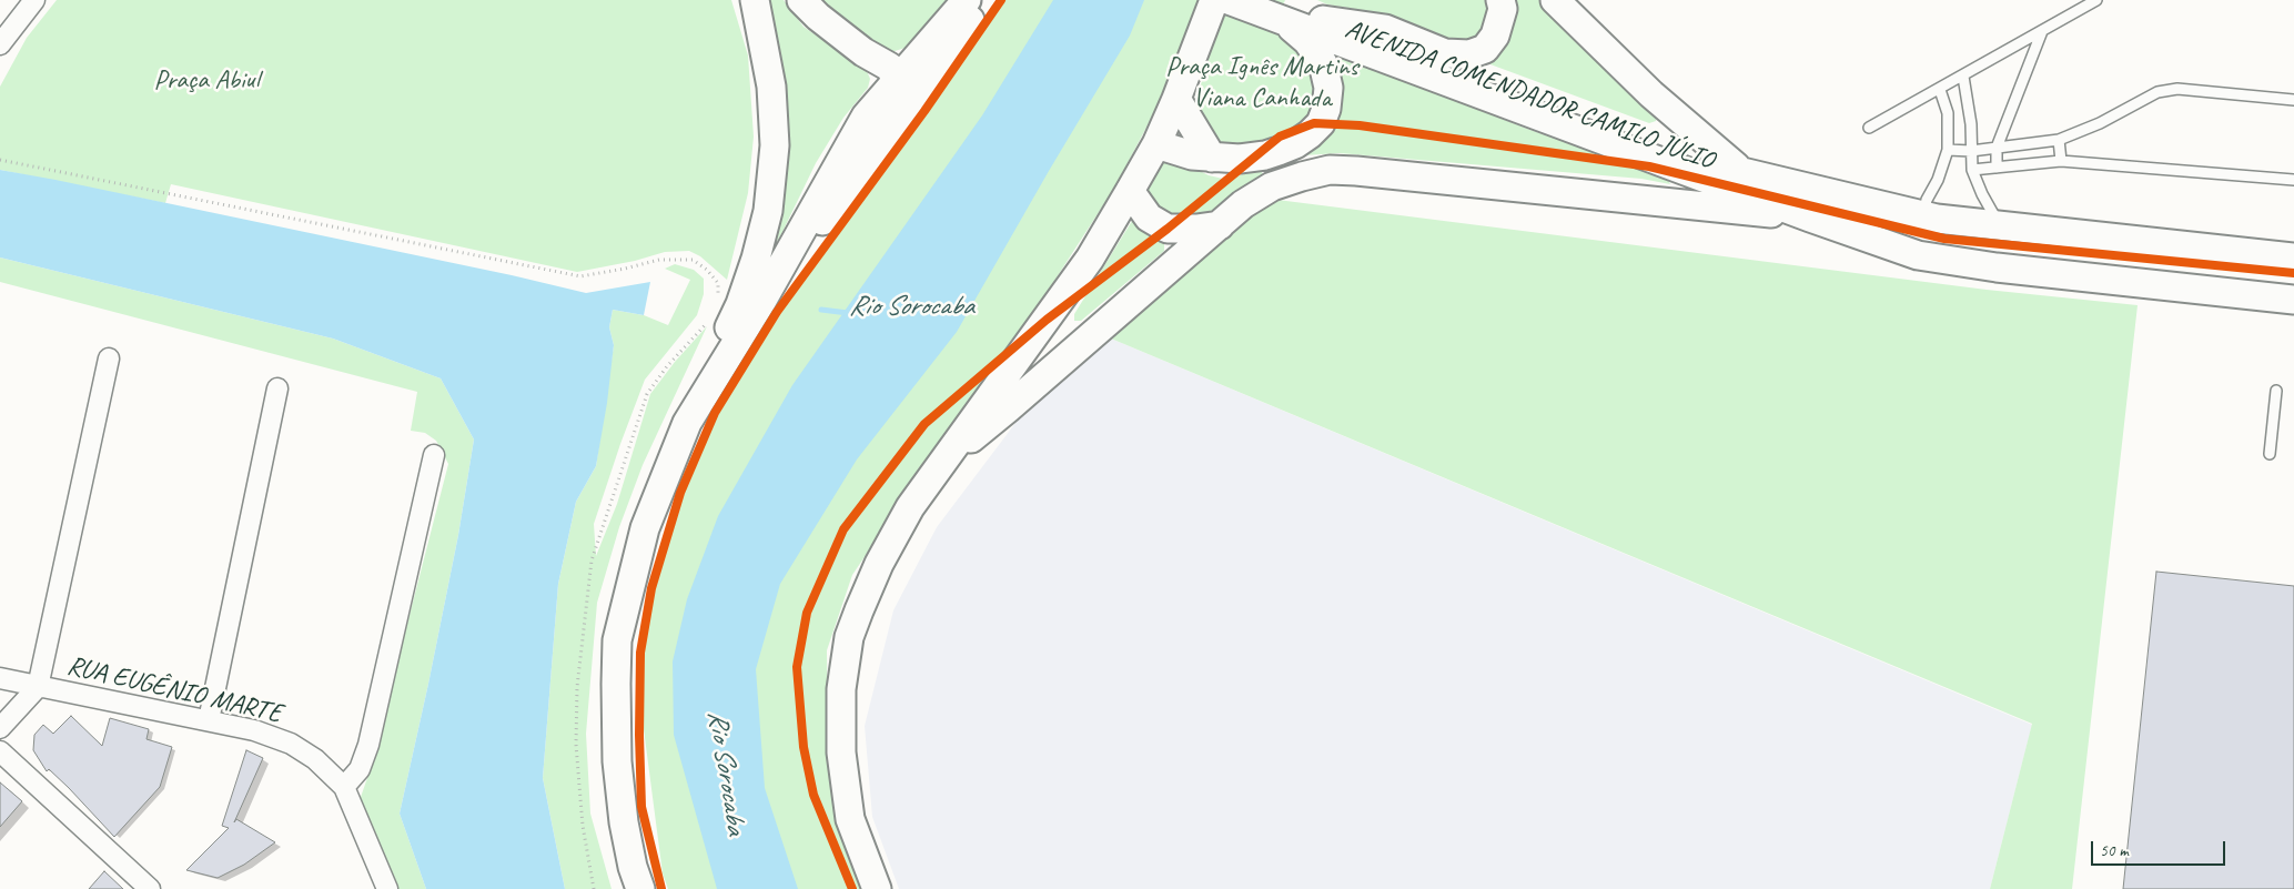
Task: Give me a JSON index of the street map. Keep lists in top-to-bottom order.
{
  "streets": {
    "main road": ["AVENIDA COMENDADOR CAMILO JÚLIO"],
    "street": ["RUA EUGÊNIO MARTE"]
  },
  "water": ["Rio Sorocaba"],
  "parks": ["Praça Ignês Martins Viana Canhada", "Praça Abiul"],
  "scale_bar": "50 m"
}
